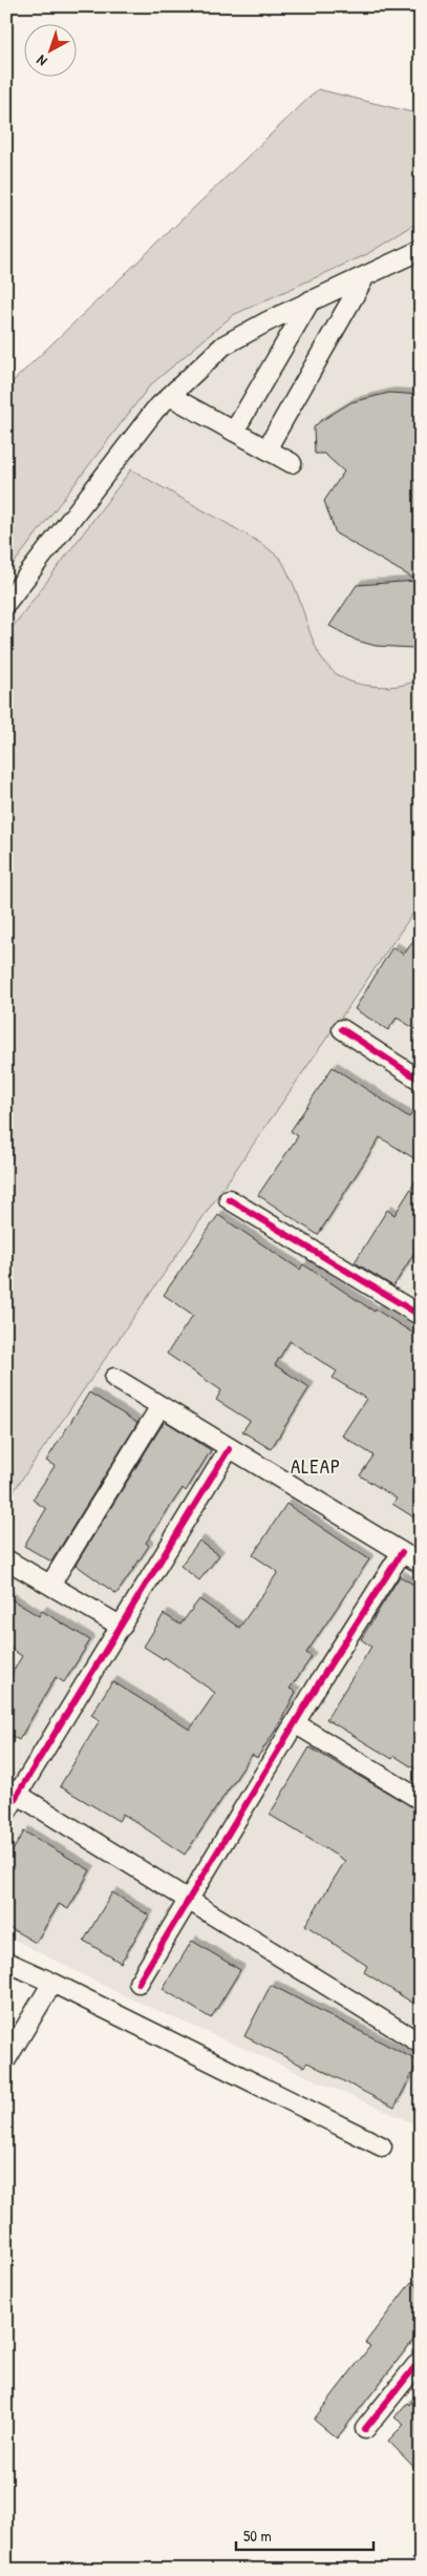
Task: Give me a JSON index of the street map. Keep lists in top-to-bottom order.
{
  "districts": ["ALEAP"],
  "scale_bar": "50 m",
  "north": "bottom left"
}
